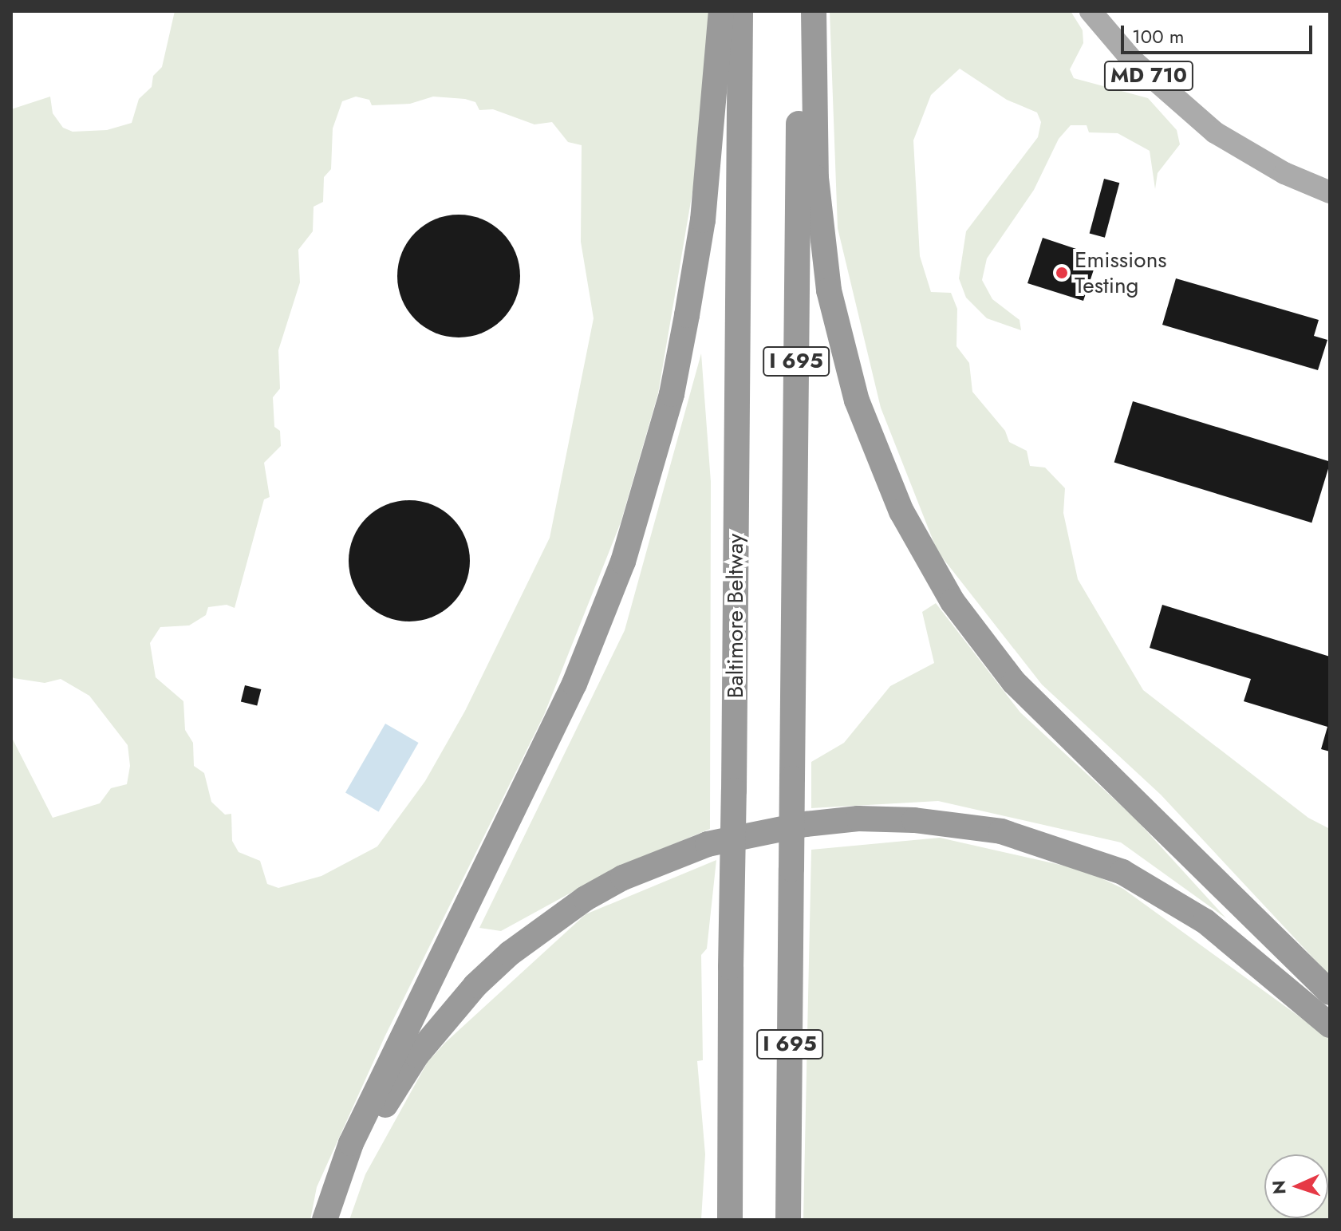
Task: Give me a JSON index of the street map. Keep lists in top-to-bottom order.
{
  "streets": {
    "highway": ["I 695", "Baltimore Beltway"],
    "main road": ["MD 710"]
  },
  "places": ["Emissions Testing"],
  "scale_bar": "100 m",
  "north": "left"
}
